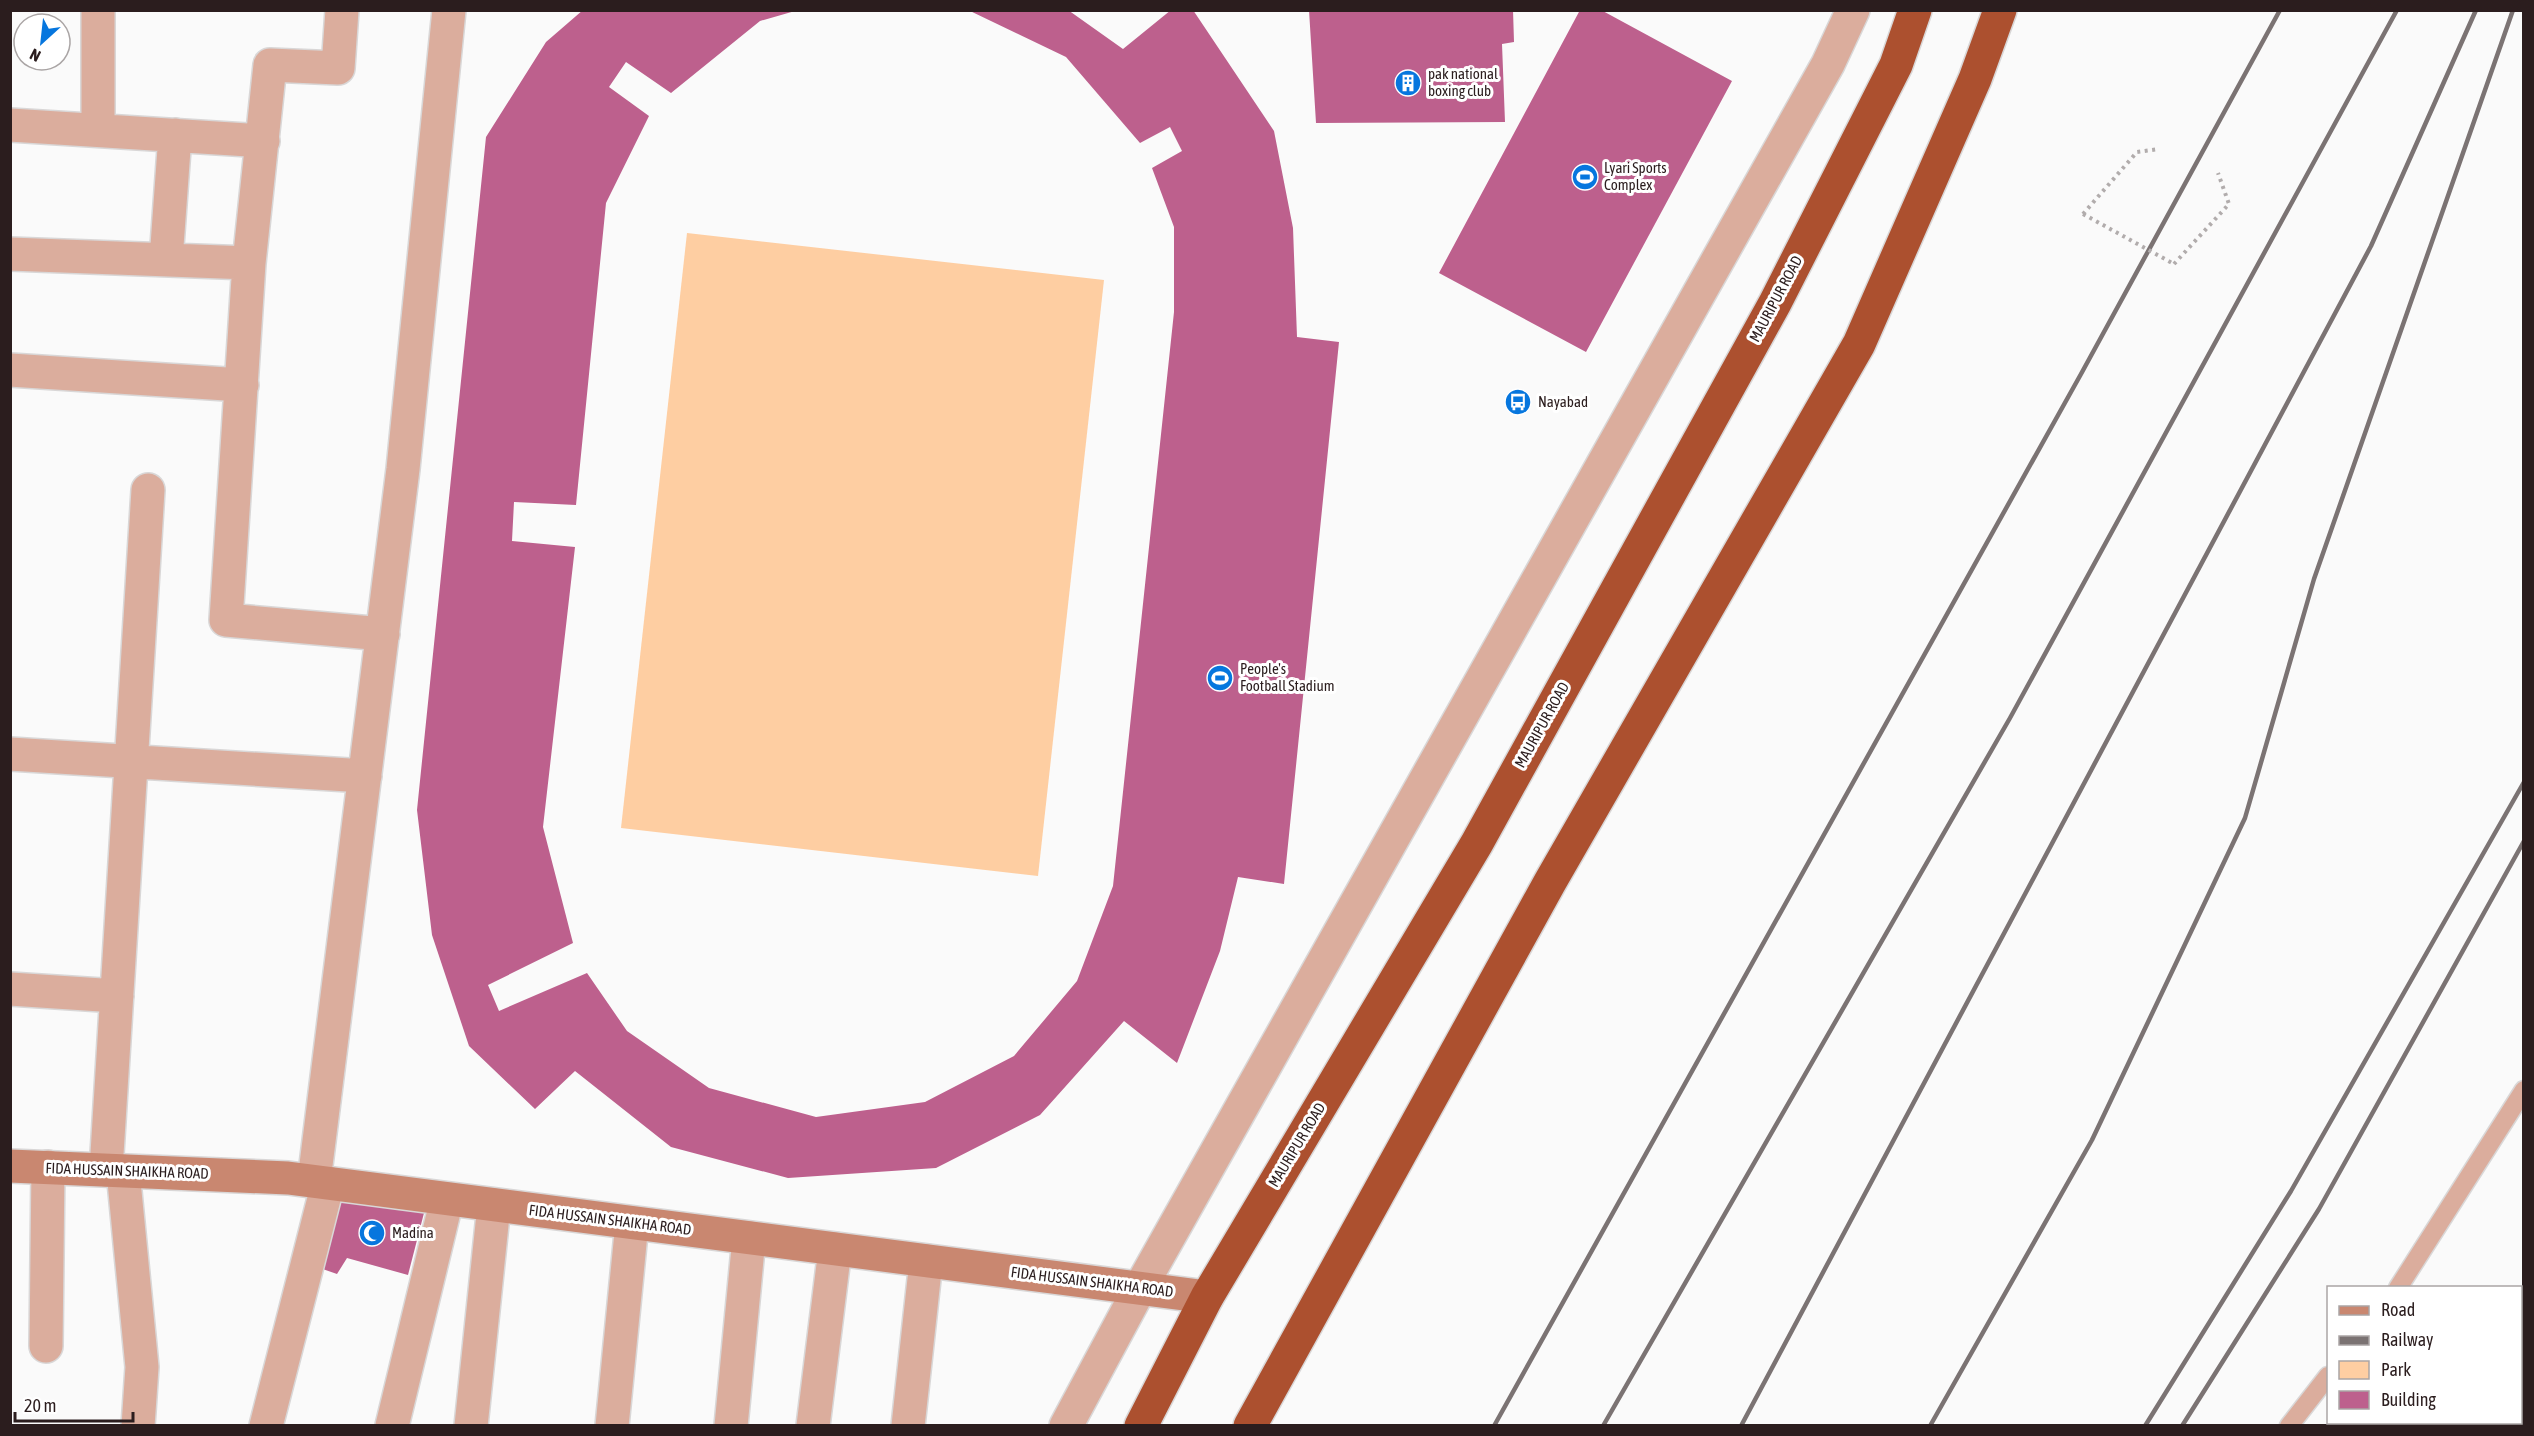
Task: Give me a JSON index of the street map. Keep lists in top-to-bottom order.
{
  "streets": {
    "highway": ["MAURIPUR ROAD"],
    "street": ["FIDA HUSSAIN SHAIKHA ROAD"]
  },
  "crossings": [
    ["MAURIPUR ROAD", "FIDA HUSSAIN SHAIKHA ROAD"]
  ],
  "places": {
    "building": ["pak national boxing club"],
    "sports": ["Lyari Sports Complex", "People's Football Stadium"],
    "bus stop": ["Nayabad"],
    "mosque": ["Madina"]
  },
  "legend": [
    "Road",
    "Railway",
    "Park",
    "Building"
  ],
  "scale_bar": "20 m",
  "north": "bottom left"
}
